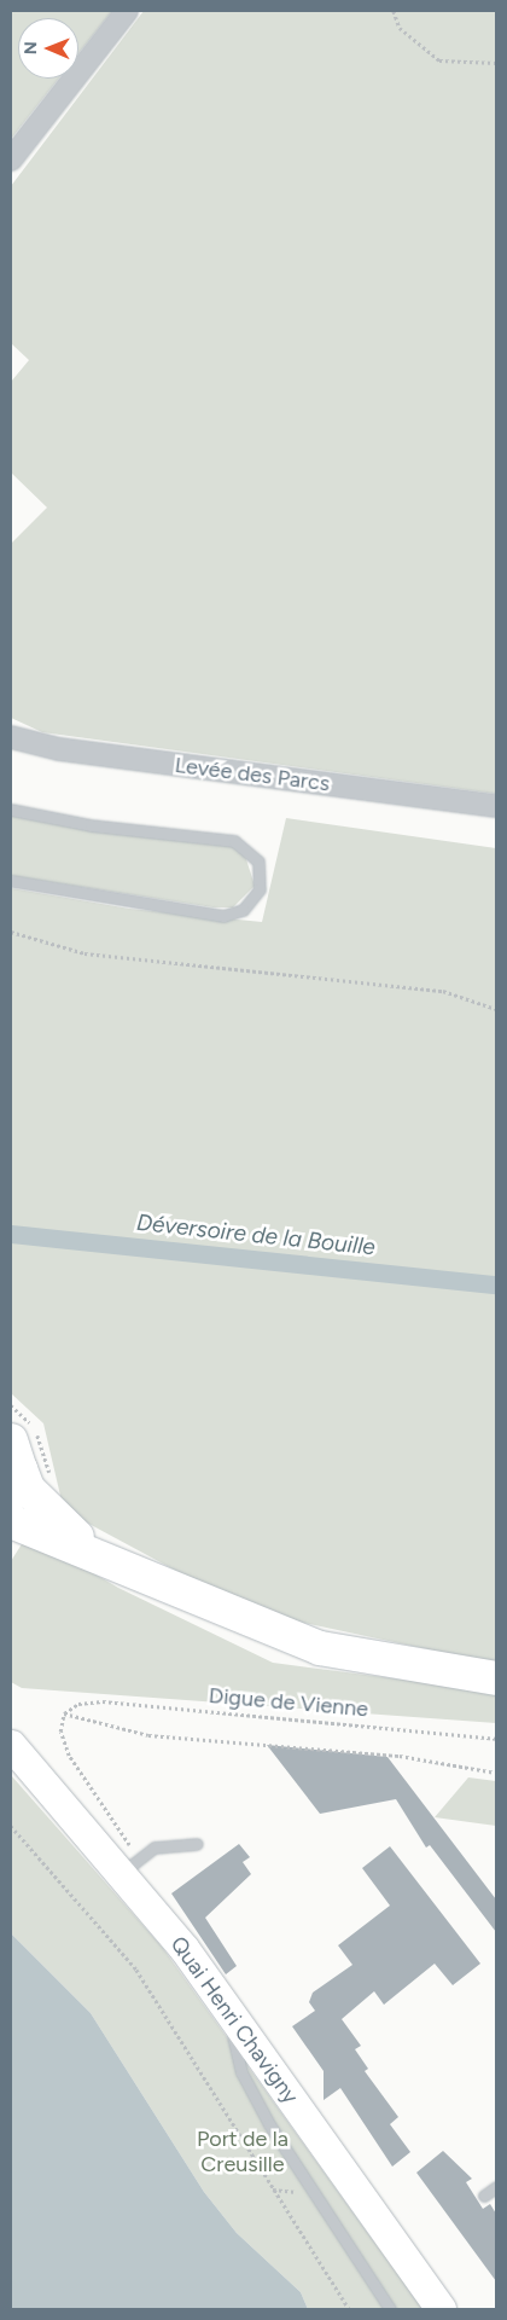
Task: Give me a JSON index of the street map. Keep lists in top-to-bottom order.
{
  "streets": {
    "main road": ["Quai Henri Chavigny"],
    "street": ["Levée des Parcs"],
    "path": ["Digue de Vienne"]
  },
  "water": ["Déversoire de la Bouille"],
  "parks": ["Port de la Creusille"],
  "north": "left"
}
